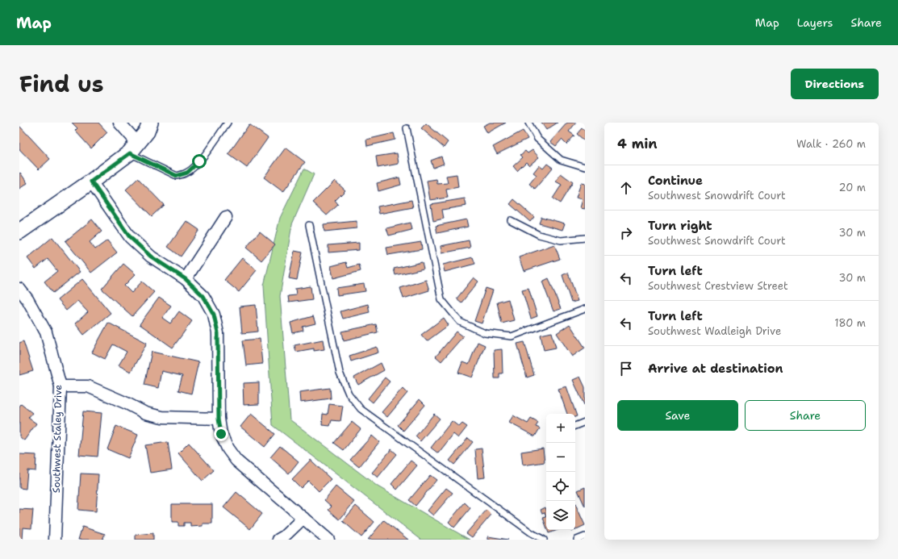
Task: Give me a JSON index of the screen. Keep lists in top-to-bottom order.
{
  "streets": {
    "street": ["Southwest Staley Drive"]
  },
  "page": {
    "header": "Map",
    "nav": ["Map", "Layers", "Share"],
    "title": "Find us",
    "buttons": [
      "Directions",
      ["Save", "Share"]
    ],
    "heading": ["4 min", "Walk · 260 m"],
    "list": [
      ["Continue", "Southwest Snowdrift Court", "20 m"],
      ["Turn right", "Southwest Snowdrift Court", "30 m"],
      ["Turn left", "Southwest Crestview Street", "30 m"],
      ["Turn left", "Southwest Wadleigh Drive", "180 m"],
      "Arrive at destination"
    ],
    "map_buttons": ["+", "−"]
  }
}
